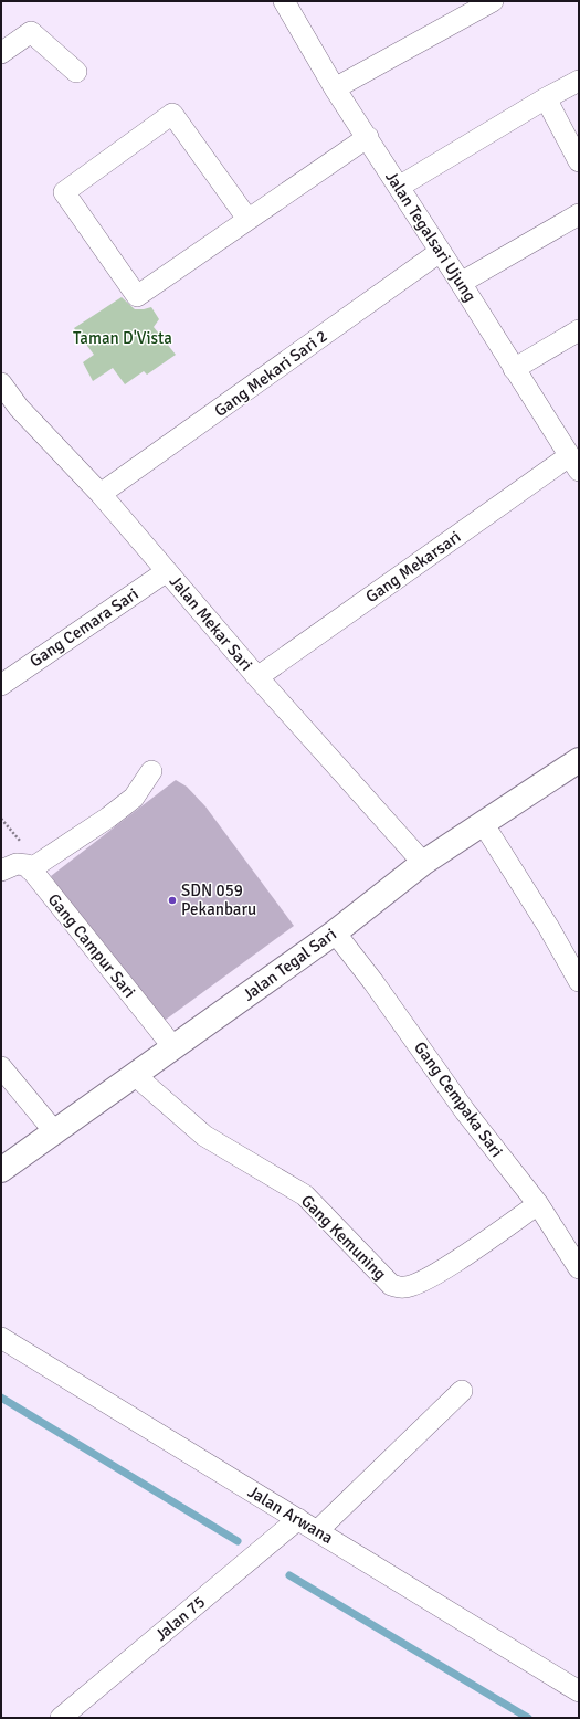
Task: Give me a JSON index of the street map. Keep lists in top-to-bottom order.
{
  "streets": {
    "street": [
      "Jalan Tegalsari Ujung",
      "Gang Mekari Sari 2",
      "Gang Mekarsari",
      "Jalan Mekar Sari",
      "Gang Cemara Sari",
      "Gang Campur Sari",
      "Jalan Tegal Sari",
      "Gang Cempaka Sari",
      "Gang Kemuning",
      "Jalan Arwana",
      "Jalan 75"
    ]
  },
  "crossings": [
    ["Jalan Tegalsari Ujung", "Gang Mekari Sari 2"],
    ["Jalan Tegalsari Ujung", "Gang Mekarsari"],
    ["Gang Mekari Sari 2", "Jalan Mekar Sari"],
    ["Gang Mekarsari", "Jalan Mekar Sari"],
    ["Jalan Mekar Sari", "Gang Cemara Sari"],
    ["Jalan Mekar Sari", "Jalan Tegal Sari"],
    ["Gang Campur Sari", "Jalan Tegal Sari"],
    ["Jalan Tegal Sari", "Gang Cempaka Sari"],
    ["Jalan Tegal Sari", "Gang Kemuning"],
    ["Gang Cempaka Sari", "Gang Kemuning"],
    ["Jalan Arwana", "Jalan 75"]
  ],
  "parks": ["Taman D'Vista"],
  "places": ["SDN 059 Pekanbaru"]
}
